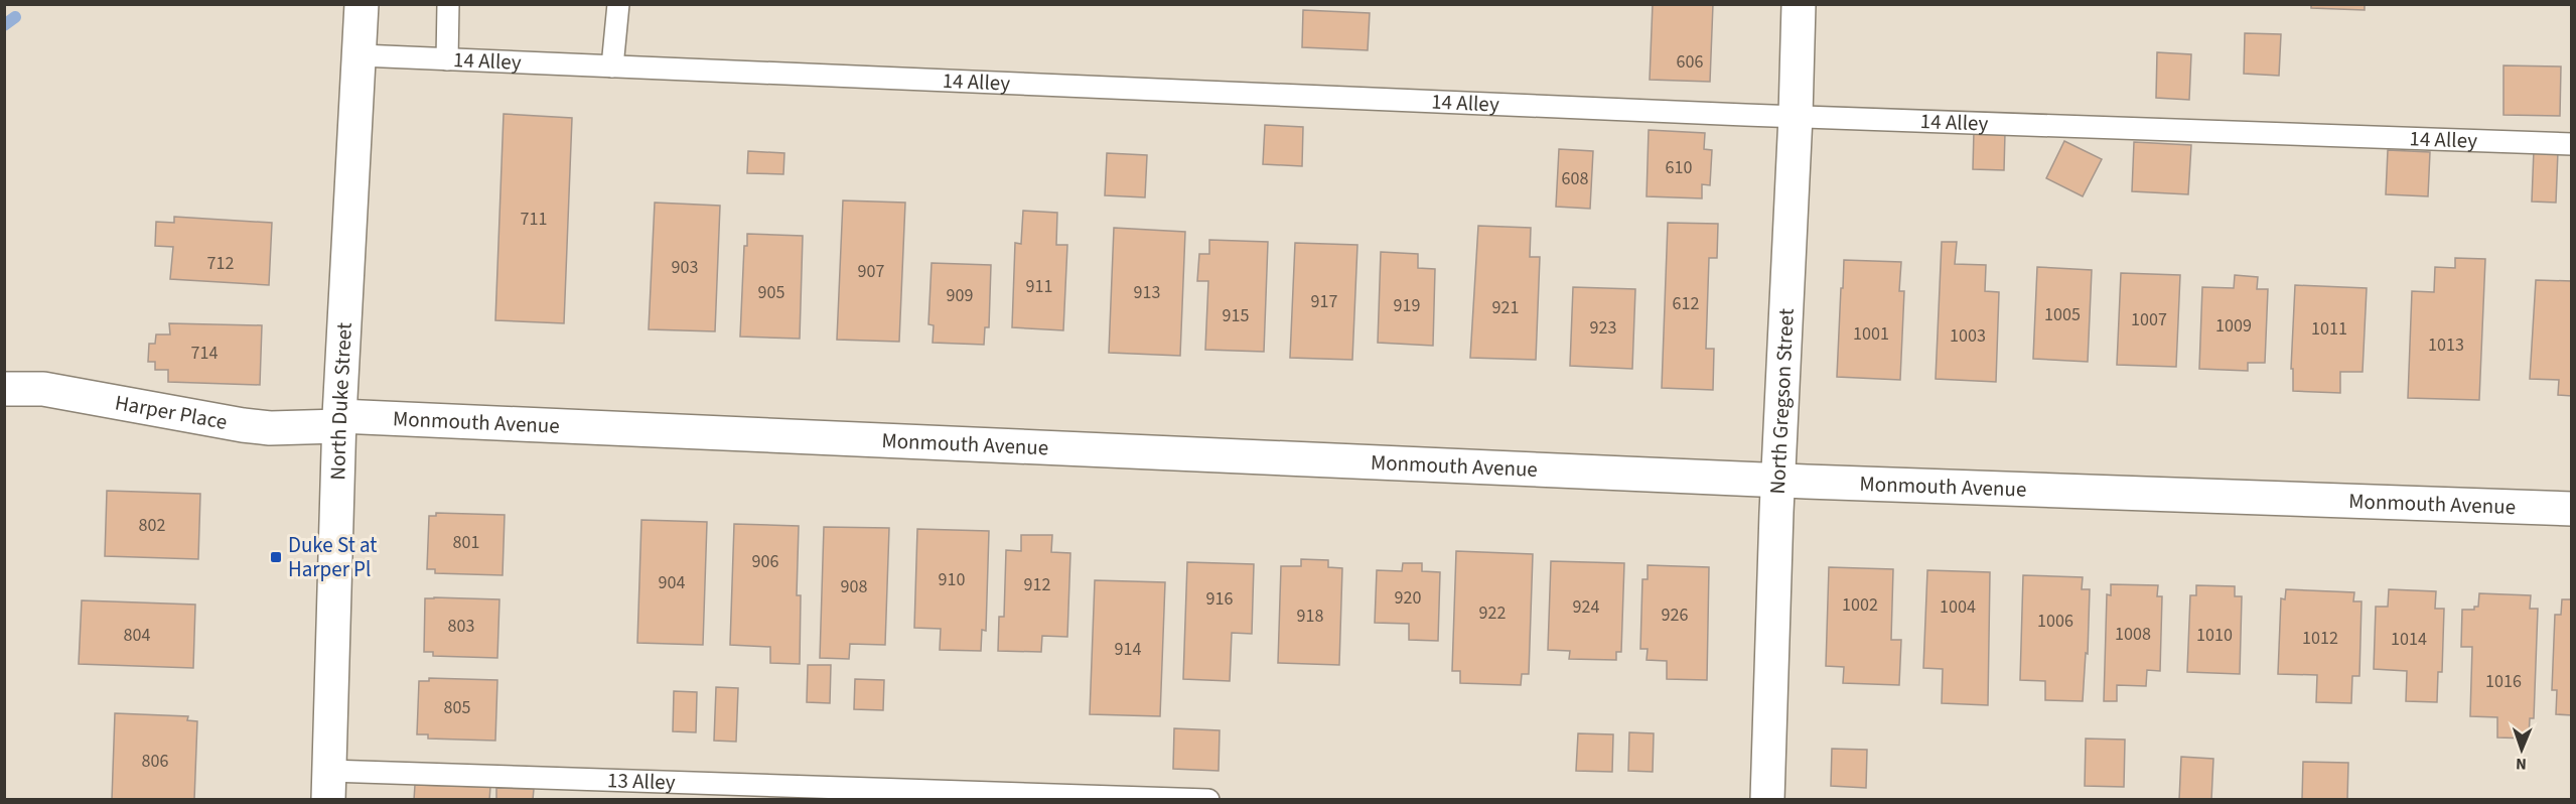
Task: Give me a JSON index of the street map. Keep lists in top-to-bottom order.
{
  "streets": {
    "street": [
      "North Duke Street",
      "North Gregson Street",
      "Harper Place",
      "Monmouth Avenue"
    ],
    "lane": ["14 Alley", "13 Alley"]
  },
  "crossings": [
    ["14 Alley", "North Duke Street"],
    ["14 Alley", "North Gregson Street"],
    ["North Duke Street", "Harper Place"],
    ["North Duke Street", "Monmouth Avenue"],
    ["North Duke Street", "13 Alley"],
    ["North Gregson Street", "Monmouth Avenue"],
    ["Harper Place", "Monmouth Avenue"]
  ],
  "places": {
    "transit": ["Duke St at Harper Pl"]
  },
  "house_numbers": [
    "606",
    "610",
    "608",
    "711",
    "712",
    "903",
    "907",
    "911",
    "905",
    "913",
    "909",
    "917",
    "612",
    "919",
    "921",
    "1005",
    "915",
    "1007",
    "1009",
    "923",
    "1011",
    "1001",
    "1003",
    "1013",
    "714",
    "802",
    "801",
    "906",
    "910",
    "904",
    "912",
    "908",
    "920",
    "916",
    "1002",
    "924",
    "1004",
    "922",
    "926",
    "918",
    "1006",
    "803",
    "1008",
    "804",
    "1010",
    "1012",
    "1014",
    "914",
    "1016",
    "805",
    "806"
  ],
  "north": "bottom"
}
